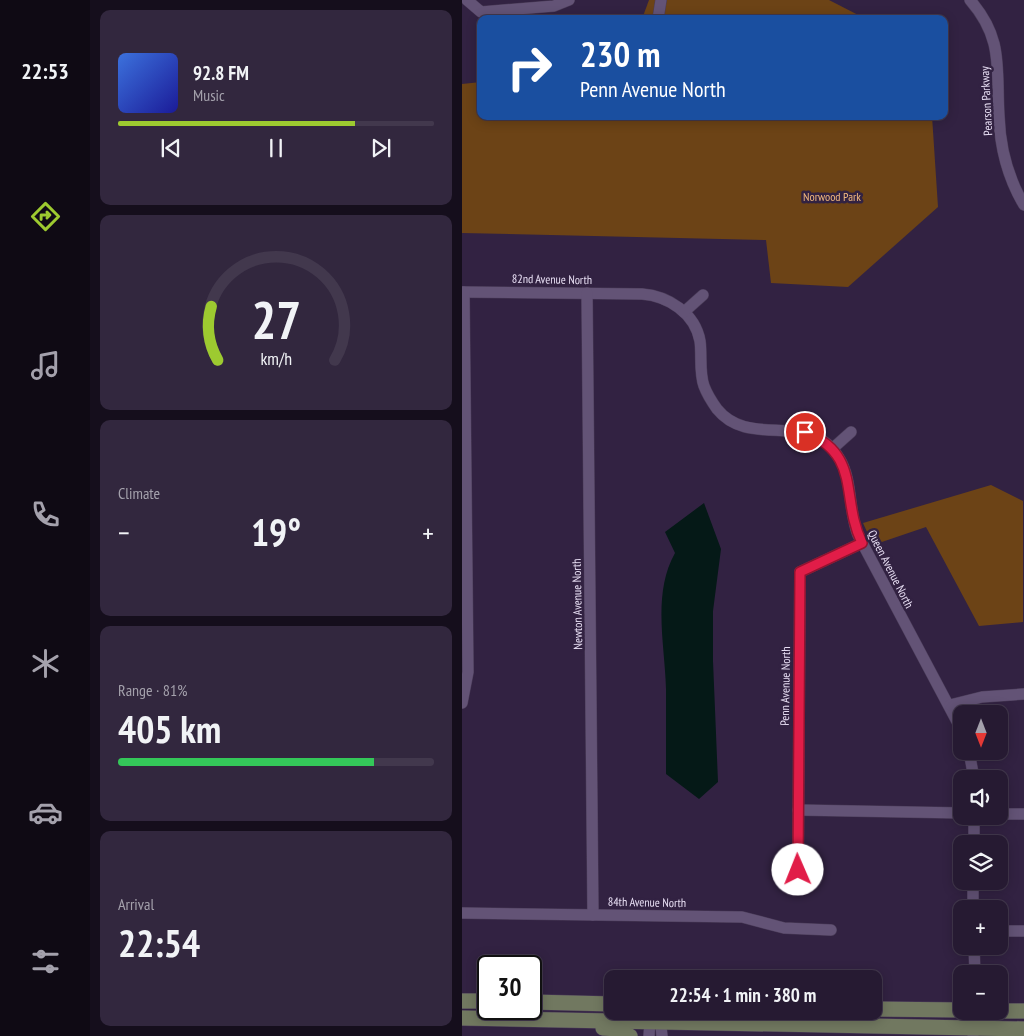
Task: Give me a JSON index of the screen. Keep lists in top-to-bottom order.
{
  "streets": {
    "street": [
      "Pearson Parkway",
      "82nd Avenue North",
      "Queen Avenue North",
      "Newton Avenue North",
      "Penn Avenue North",
      "84th Avenue North"
    ]
  },
  "crossings": [
    ["82nd Avenue North", "Queen Avenue North"],
    ["82nd Avenue North", "Newton Avenue North"],
    ["Queen Avenue North", "Penn Avenue North"],
    ["Newton Avenue North", "84th Avenue North"]
  ],
  "parks": ["Norwood Park"],
  "north": "bottom",
  "page": {
    "tabs": "22:53",
    "turn": ["230 m", "Penn Avenue North"],
    "song": ["92.8 FM", "Music"],
    "tile": [
      "Climate",
      ["Range · 81%", "405 km"],
      ["Arrival", "22:54"]
    ],
    "heat": ["−", "19°", "+"],
    "map_buttons": ["+", "−"],
    "limit": "30",
    "trip": "22:54 · 1 min · 380 m",
    "gauge": ["27", "km/h"]
  }
}
